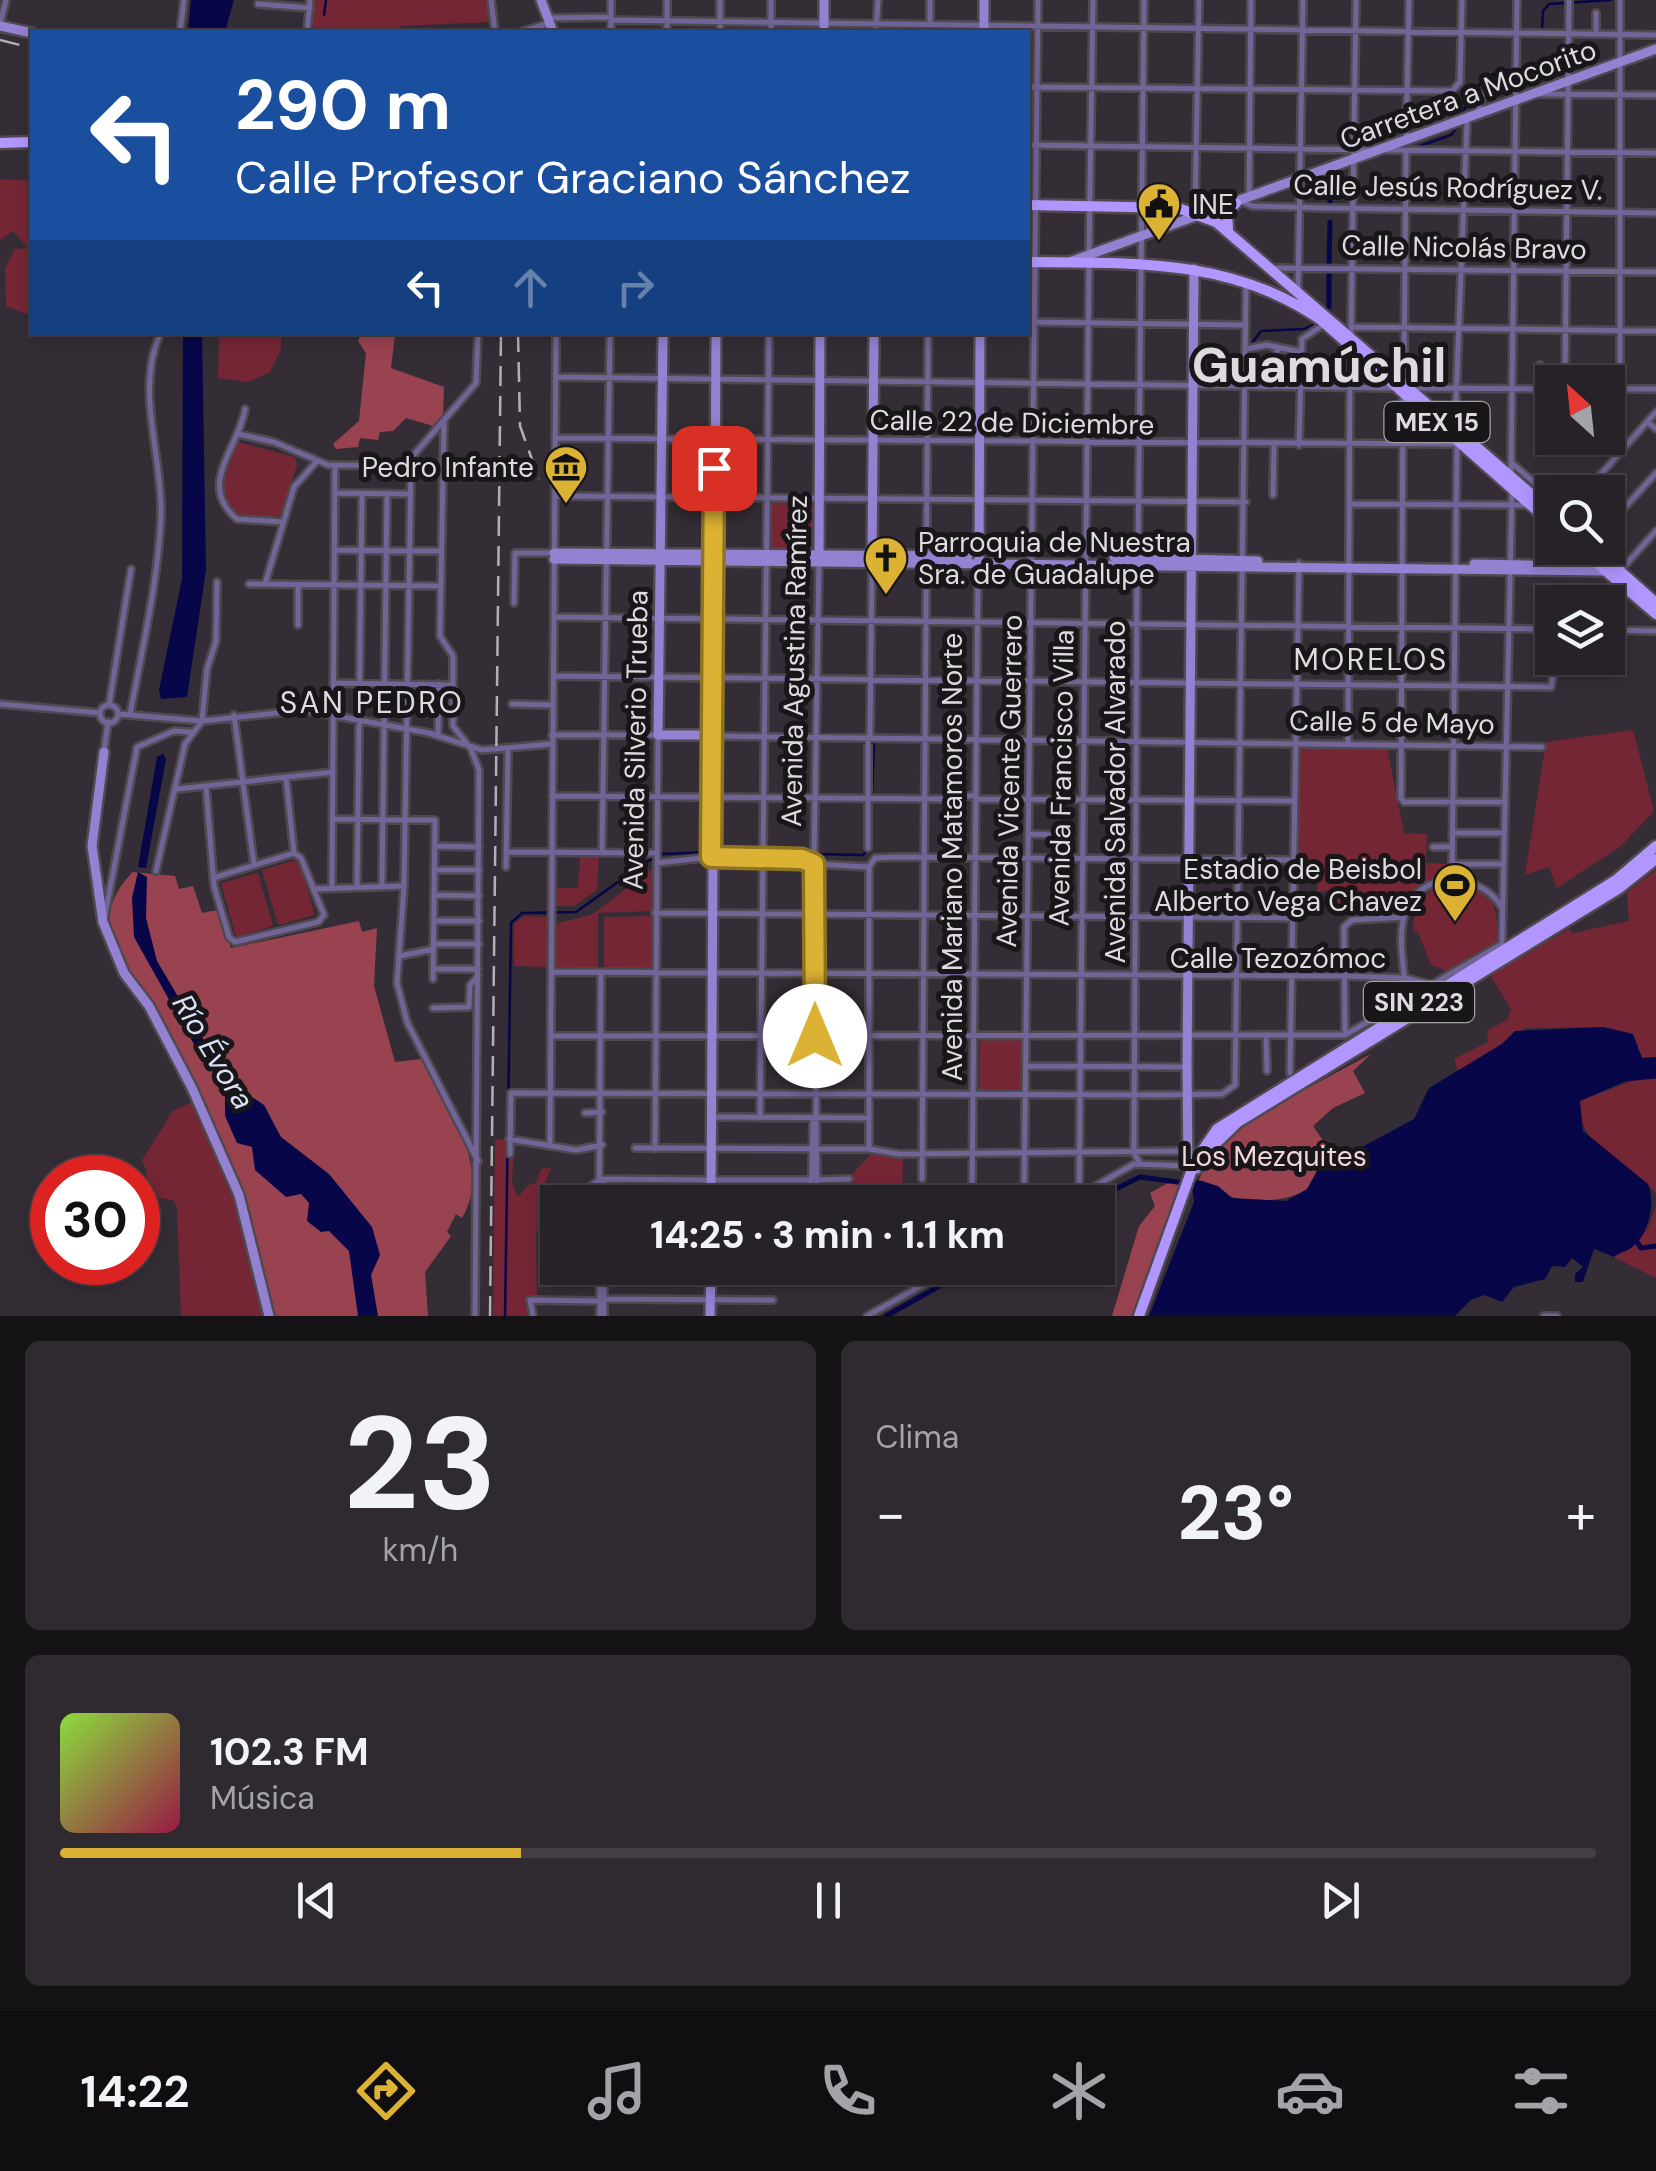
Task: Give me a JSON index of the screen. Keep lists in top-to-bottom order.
{
  "streets": {
    "main road": ["MEX 15", "SIN 223"],
    "street": [
      "Carretera a Mocorito",
      "Calle Jesús Rodríguez V.",
      "Calle Nicolás Bravo",
      "Calle 22 de Diciembre",
      "Avenida Agustina Ramírez",
      "Calle 5 de Mayo",
      "Avenida Silverio Trueba",
      "Avenida Francisco Villa",
      "Avenida Vicente Guerrero",
      "Avenida Salvador Alvarado",
      "Avenida Mariano Matamoros Norte",
      "Calle Tezozómoc"
    ]
  },
  "crossings": [
    ["Carretera a Mocorito", "Calle Jesús Rodríguez V."],
    ["Carretera a Mocorito", "MEX 15"],
    ["Carretera a Mocorito", "Avenida Francisco Villa"],
    ["Carretera a Mocorito", "Avenida Salvador Alvarado"],
    ["Calle Nicolás Bravo", "MEX 15"],
    ["Calle 22 de Diciembre", "MEX 15"],
    ["Calle 22 de Diciembre", "Avenida Agustina Ramírez"],
    ["Calle 22 de Diciembre", "Avenida Silverio Trueba"],
    ["Calle 22 de Diciembre", "Avenida Francisco Villa"],
    ["Calle 22 de Diciembre", "Avenida Vicente Guerrero"],
    ["Calle 22 de Diciembre", "Avenida Salvador Alvarado"],
    ["Calle 22 de Diciembre", "Avenida Mariano Matamoros Norte"],
    ["MEX 15", "Avenida Francisco Villa"],
    ["MEX 15", "Avenida Vicente Guerrero"],
    ["MEX 15", "Avenida Salvador Alvarado"],
    ["Avenida Agustina Ramírez", "Calle Tezozómoc"],
    ["Calle 5 de Mayo", "Avenida Francisco Villa"],
    ["Calle 5 de Mayo", "Avenida Vicente Guerrero"],
    ["Calle 5 de Mayo", "Avenida Salvador Alvarado"],
    ["Calle 5 de Mayo", "Avenida Mariano Matamoros Norte"],
    ["Avenida Silverio Trueba", "Calle Tezozómoc"],
    ["Avenida Francisco Villa", "Calle Tezozómoc"],
    ["Avenida Vicente Guerrero", "Calle Tezozómoc"],
    ["Avenida Salvador Alvarado", "Calle Tezozómoc"],
    ["Avenida Mariano Matamoros Norte", "Calle Tezozómoc"],
    ["Calle Tezozómoc", "SIN 223"]
  ],
  "districts": ["Guamúchil", "MORELOS", "SAN PEDRO"],
  "water": ["Río Évora"],
  "parks": ["Los Mezquites"],
  "places": {
    "public building": ["INE"],
    "museum": ["Pedro Infante"],
    "church": ["Parroquia de Nuestra Sra. de Guadalupe"],
    "sports": ["Estadio de Beisbol Alberto Vega Chavez"]
  },
  "north": "top left",
  "page": {
    "turn": ["290 m", "Calle Profesor Graciano Sánchez"],
    "limit": "30",
    "trip": "14:25 · 3 min · 1.1 km",
    "tile": [
      ["23", "km/h"],
      "Clima"
    ],
    "heat": ["−", "23°", "+"],
    "song": ["102.3 FM", "Música"],
    "tabs": "14:22"
  }
}
